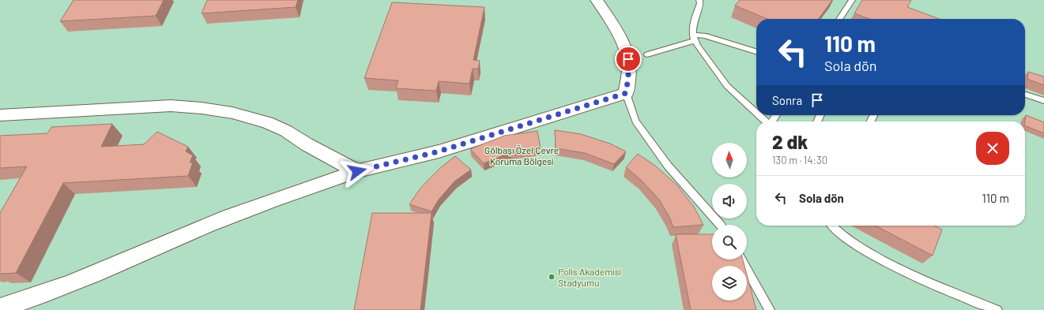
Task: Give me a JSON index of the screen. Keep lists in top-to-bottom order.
{
  "parks": ["Gölbaşı Özel Çevre Koruma Bölgesi"],
  "places": ["Polis Akademisi Stadyumu"],
  "north": "top",
  "page": {
    "turn": ["110 m", "Sola dön"],
    "then": "Sonra",
    "heading": ["2 dk", "130 m · 14:30"],
    "list": [
      {
        "name": "Sola dön",
        "value": "110 m"
      }
    ]
  }
}
